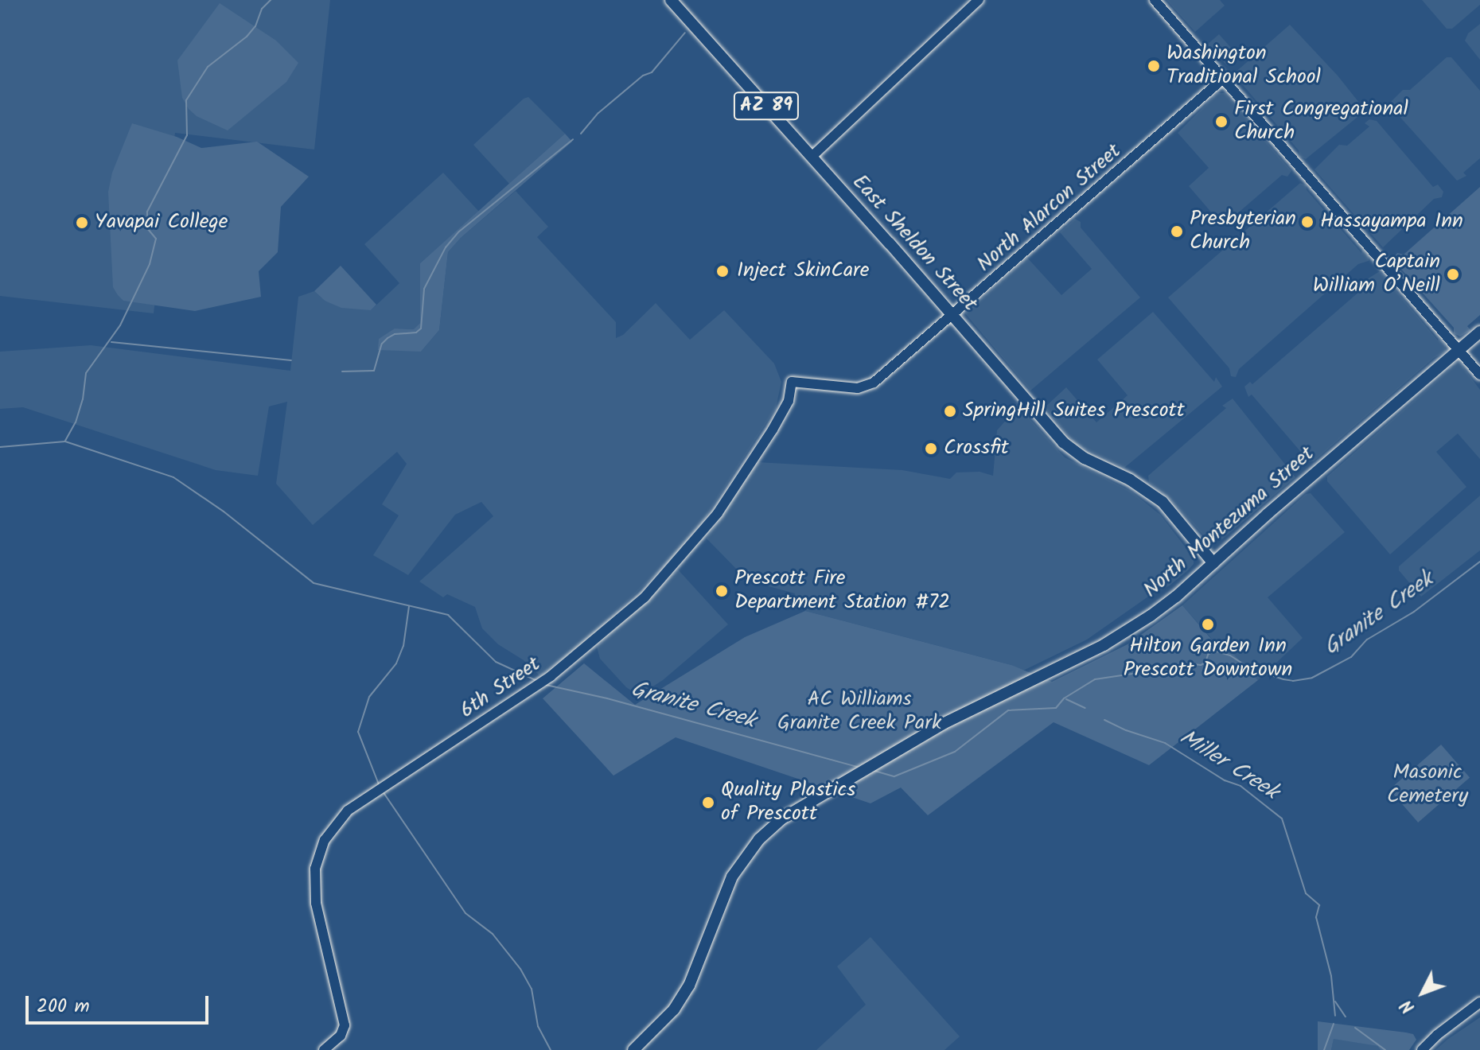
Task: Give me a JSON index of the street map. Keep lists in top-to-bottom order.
{
  "streets": {
    "main road": ["AZ 89", "East Sheldon Street", "North Montezuma Street"],
    "street": ["North Alarcon Street", "6th Street"]
  },
  "crossings": [
    ["North Alarcon Street", "East Sheldon Street"],
    ["North Alarcon Street", "6th Street"],
    ["East Sheldon Street", "North Montezuma Street"]
  ],
  "water": ["Granite Creek", "Miller Creek"],
  "parks": ["AC Williams Granite Creek Park", "Masonic Cemetery"],
  "places": [
    "Washington Traditional School",
    "First Congregational Church",
    "Hassayampa Inn",
    "Yavapai College",
    "Presbyterian Church",
    "Inject SkinCare",
    "Captain William O’Neill",
    "SpringHill Suites Prescott",
    "Crossfit",
    "Prescott Fire Department Station #72",
    "Hilton Garden Inn Prescott Downtown",
    "Quality Plastics of Prescott"
  ],
  "scale_bar": "200 m",
  "north": "bottom left"
}
